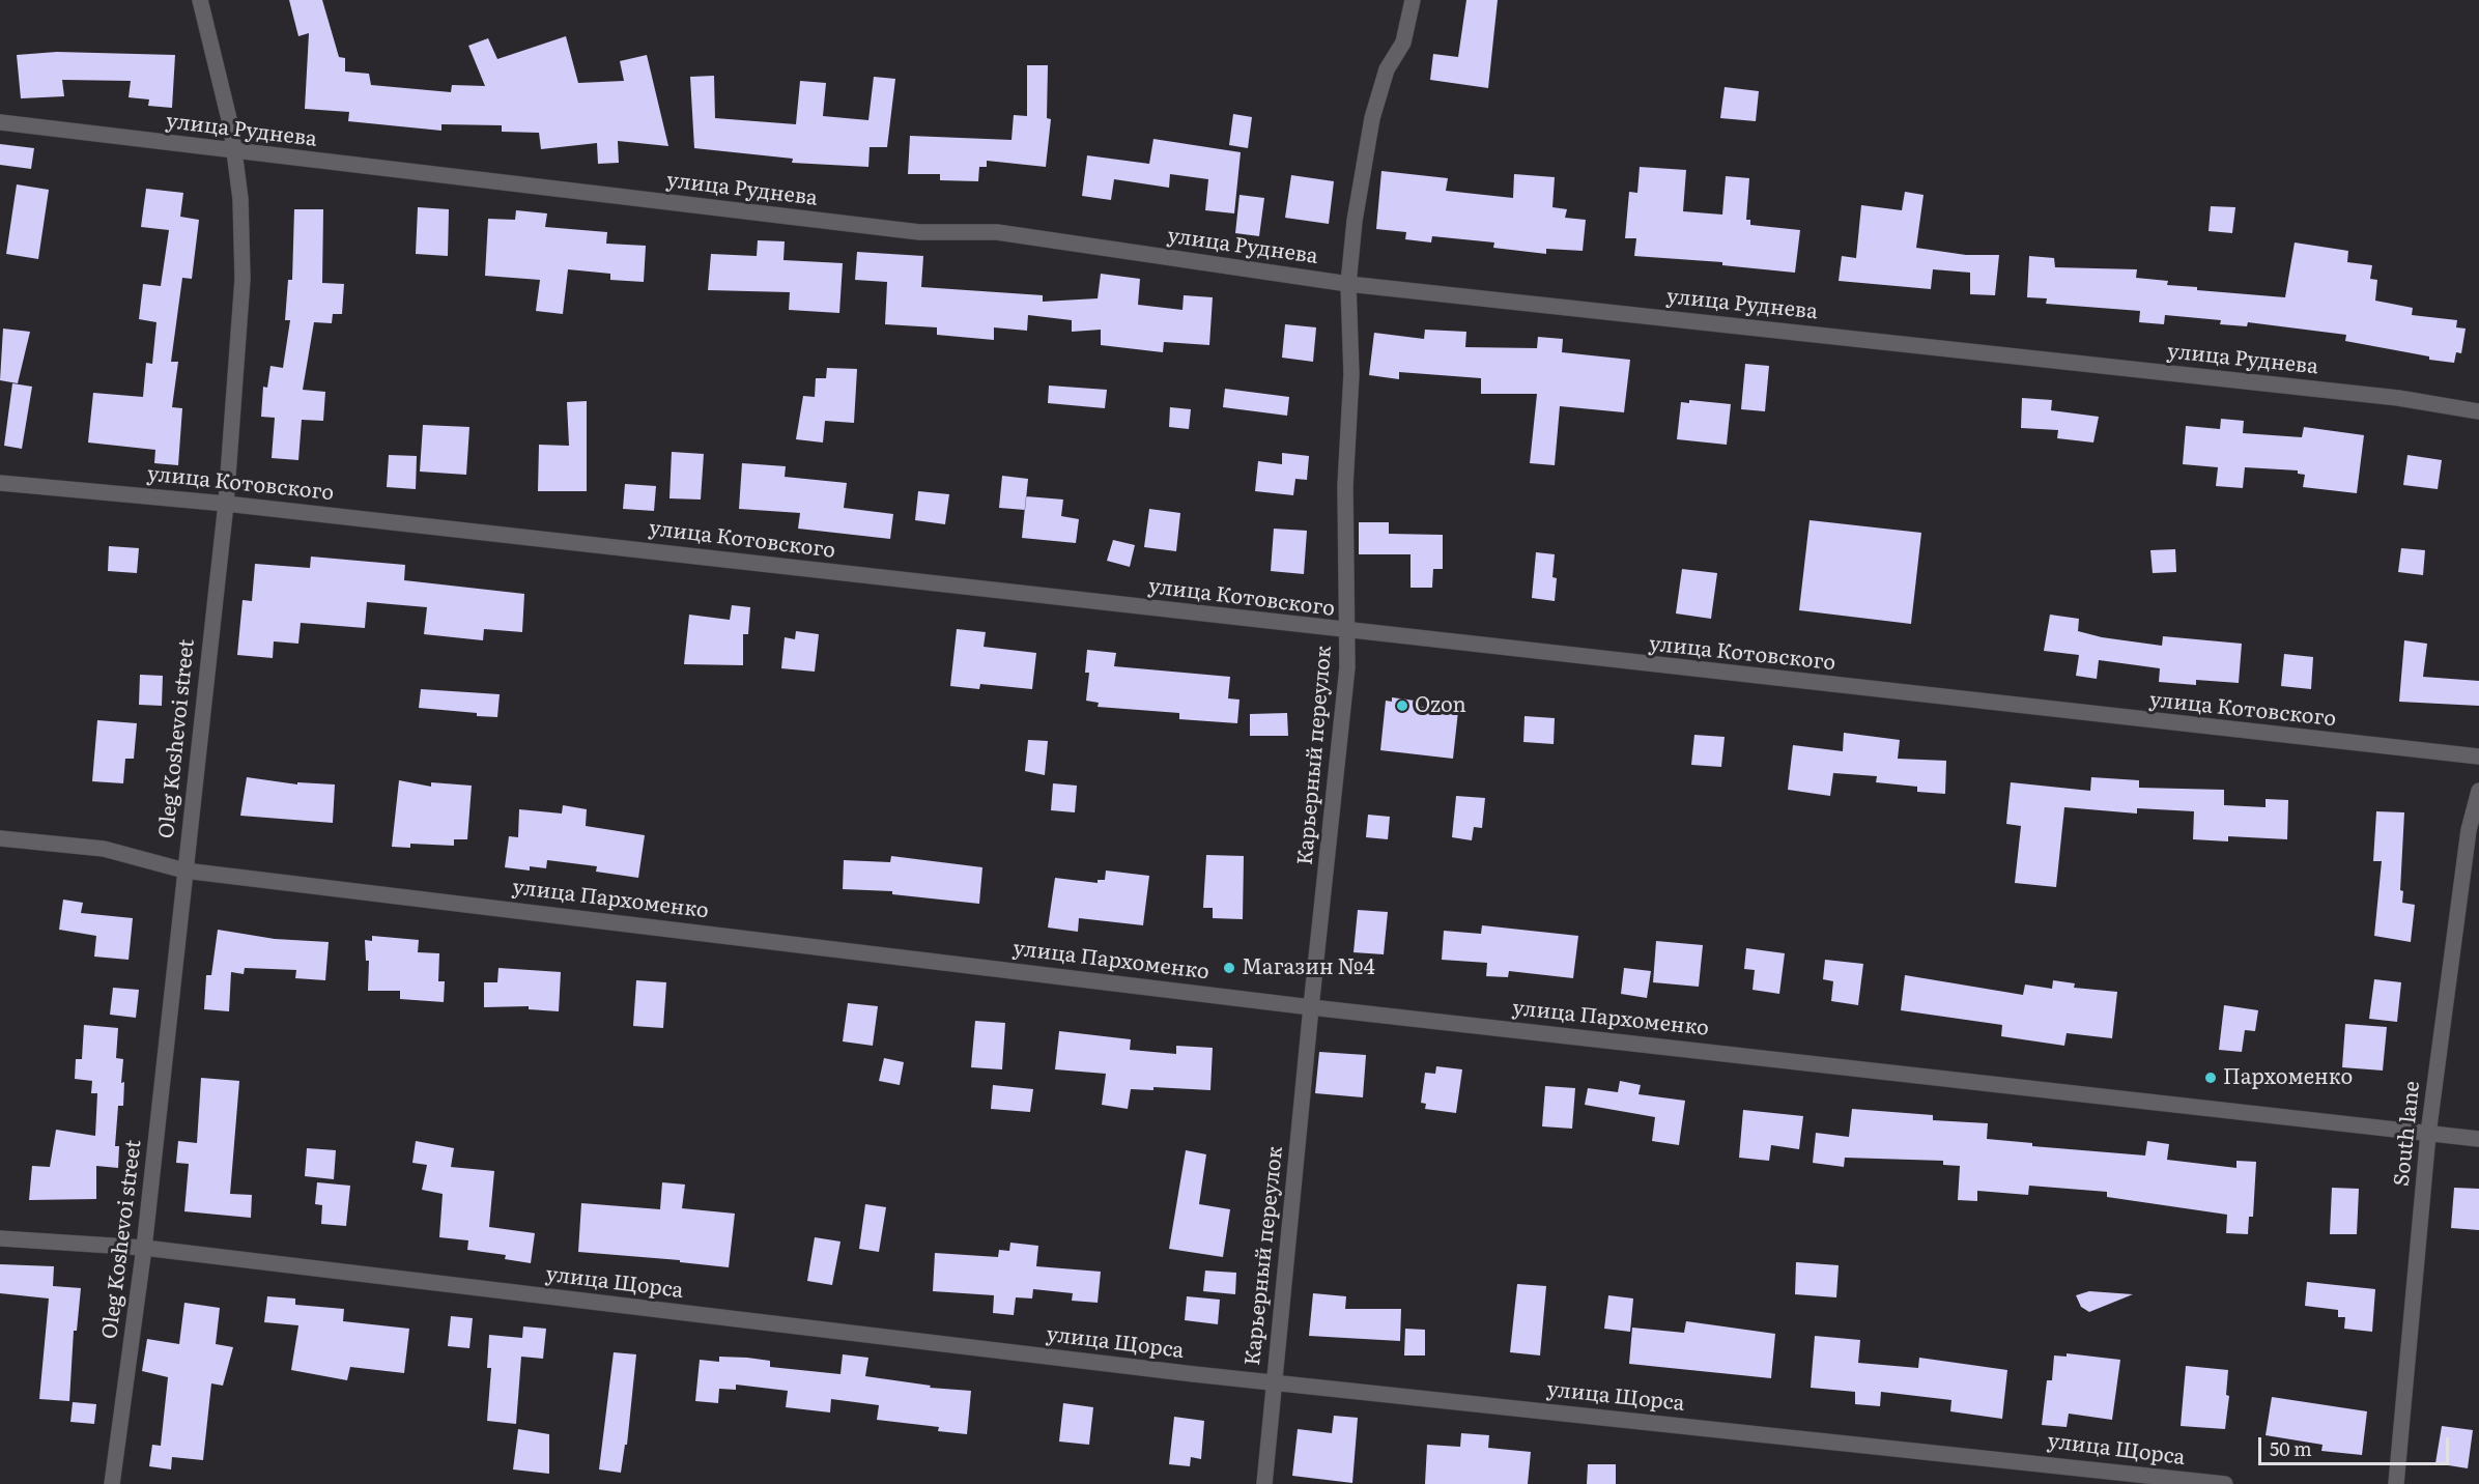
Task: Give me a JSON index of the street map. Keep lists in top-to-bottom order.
{
  "streets": {
    "street": [
      "улица Руднева",
      "улица Котовского",
      "Oleg Koshevoi street",
      "Карьерный переулок",
      "улица Пархоменко",
      "South lane",
      "улица Щорса"
    ]
  },
  "crossings": [
    ["улица Руднева", "Oleg Koshevoi street"],
    ["улица Руднева", "Карьерный переулок"],
    ["улица Котовского", "Oleg Koshevoi street"],
    ["улица Котовского", "Карьерный переулок"],
    ["Oleg Koshevoi street", "улица Пархоменко"],
    ["Oleg Koshevoi street", "улица Щорса"],
    ["Карьерный переулок", "улица Пархоменко"],
    ["Карьерный переулок", "улица Щорса"],
    ["улица Пархоменко", "South lane"]
  ],
  "places": ["Ozon", "Магазин №4", "Пархоменко"],
  "scale_bar": "50 m"
}
